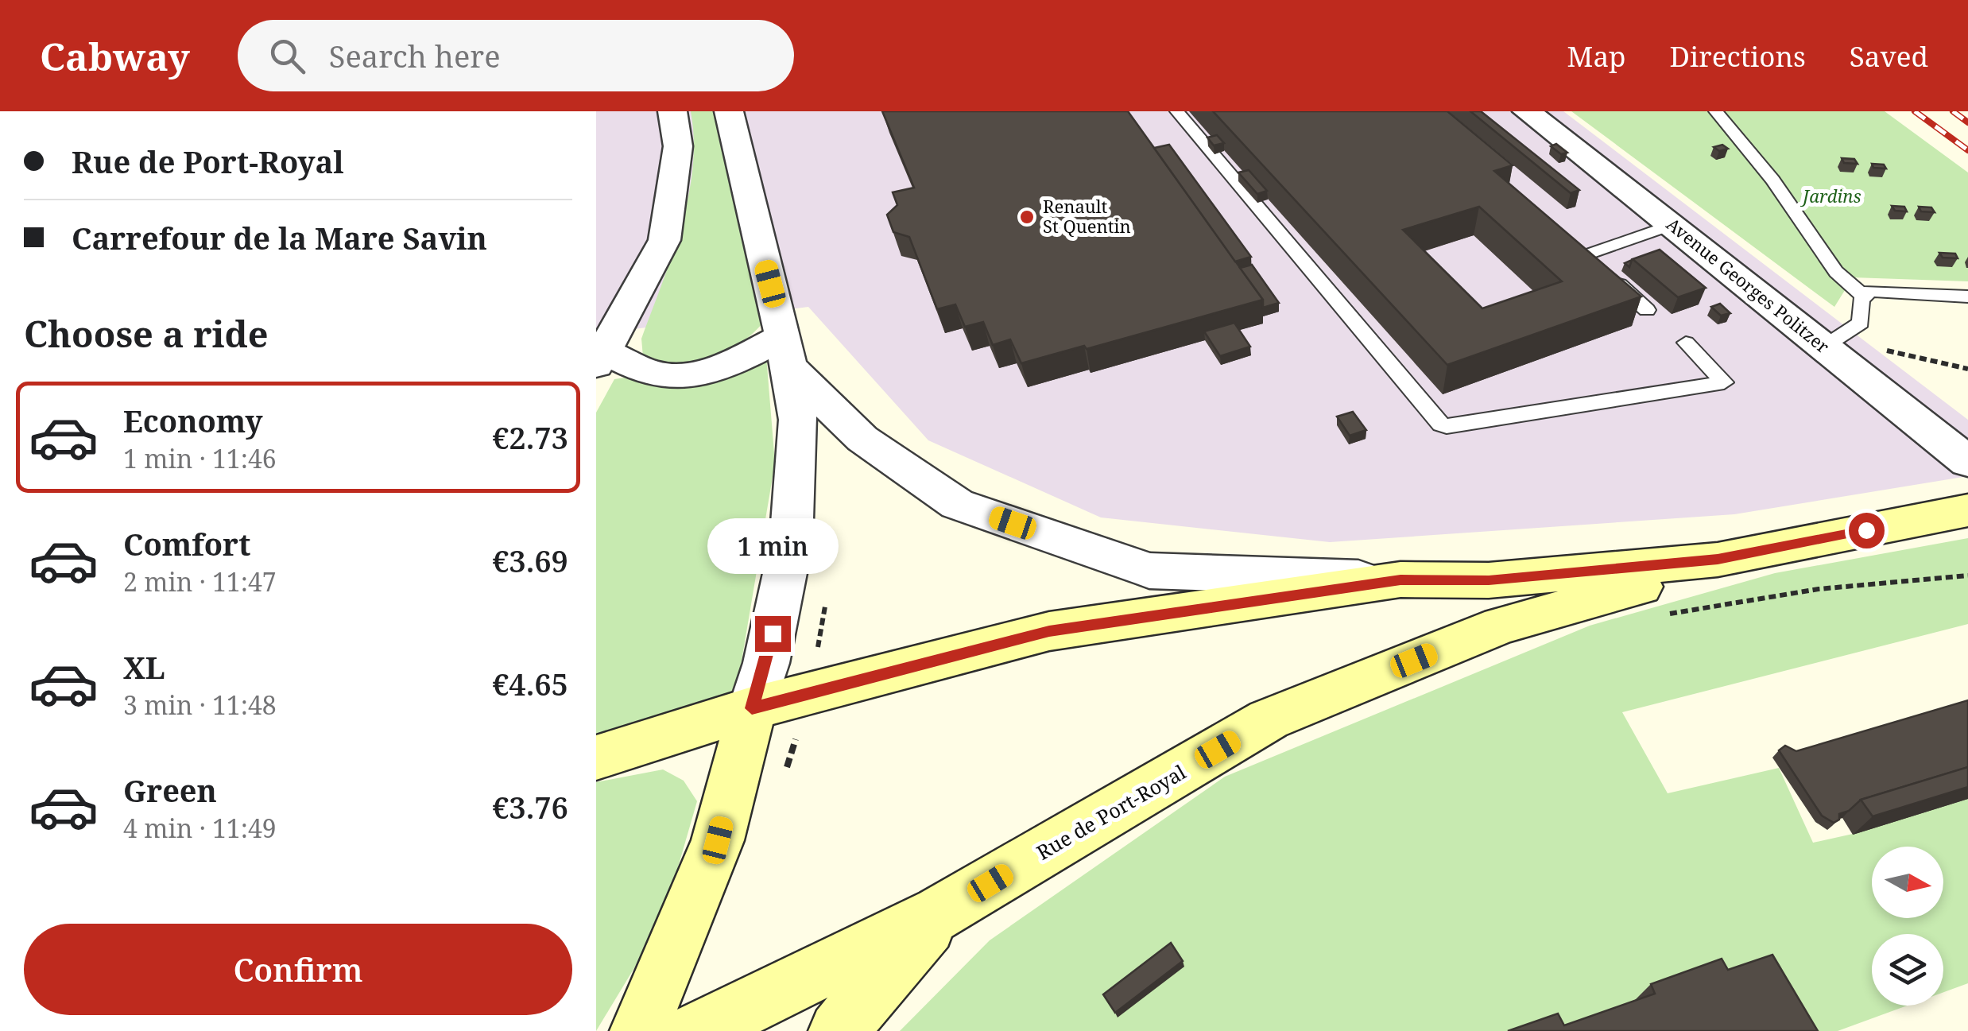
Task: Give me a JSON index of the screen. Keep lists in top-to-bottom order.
{
  "streets": {
    "main road": ["Rue de Port-Royal"],
    "street": ["Avenue Georges Politzer"]
  },
  "parks": ["Jardins"],
  "places": ["Renault St Quentin"],
  "north": "right",
  "page": {
    "header": "Cabway",
    "search": "Search here",
    "nav": ["Map", "Directions", "Saved"],
    "banner": ["Rue de Port-Royal", "Carrefour de la Mare Savin"],
    "heading": "Choose a ride",
    "list": [
      {
        "name": "Economy",
        "note": "1 min · 11:46",
        "value": "€2.73"
      },
      {
        "name": "Comfort",
        "note": "2 min · 11:47",
        "value": "€3.69"
      },
      {
        "name": "XL",
        "note": "3 min · 11:48",
        "value": "€4.65"
      },
      {
        "name": "Green",
        "note": "4 min · 11:49",
        "value": "€3.76"
      }
    ],
    "bubble": "1 min",
    "buttons": "Confirm"
  }
}
